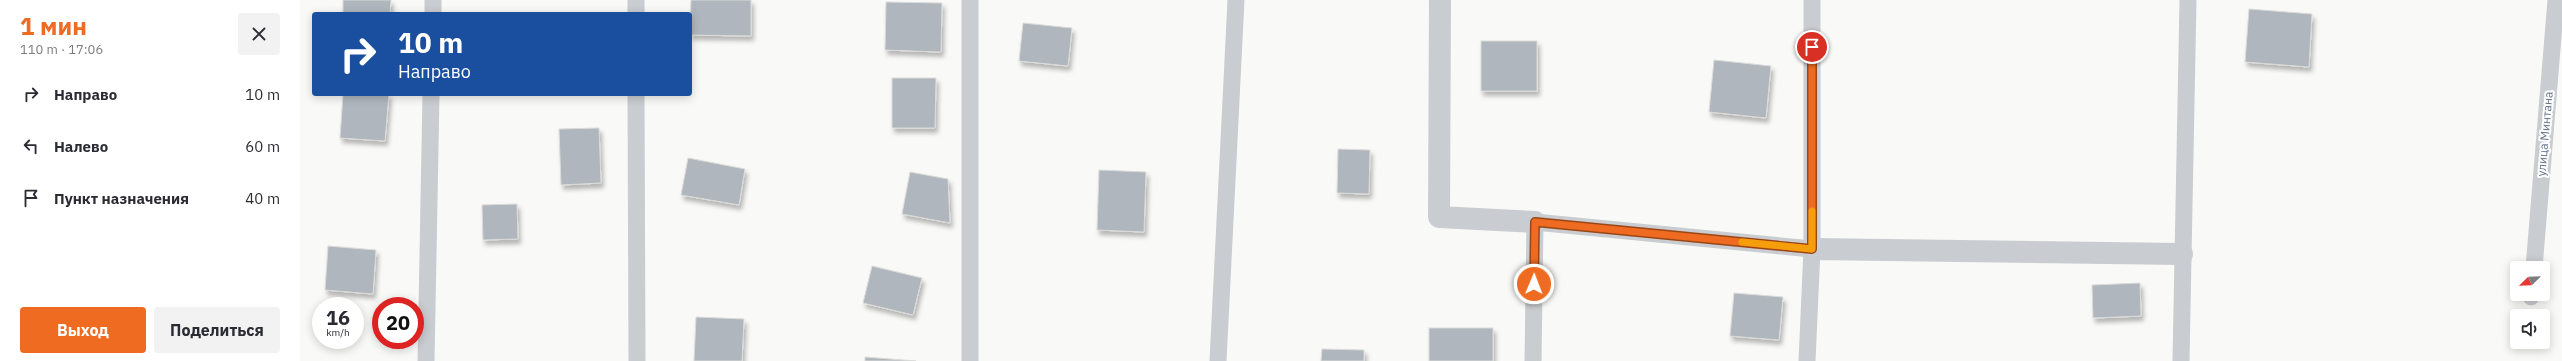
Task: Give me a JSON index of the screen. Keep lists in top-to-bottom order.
{
  "streets": {
    "lane": ["улица Минтана"]
  },
  "north": "bottom left",
  "page": {
    "heading": ["1 мин", "110 m · 17:06"],
    "turn": ["10 m", "Направо"],
    "list": [
      {
        "name": "Направо",
        "value": "10 m"
      },
      {
        "name": "Налево",
        "value": "60 m"
      },
      {
        "name": "Пункт назначения",
        "value": "40 m"
      }
    ],
    "speed": "16 km/h",
    "limit": "20",
    "buttons": ["Выход", "Поделиться"]
  }
}
